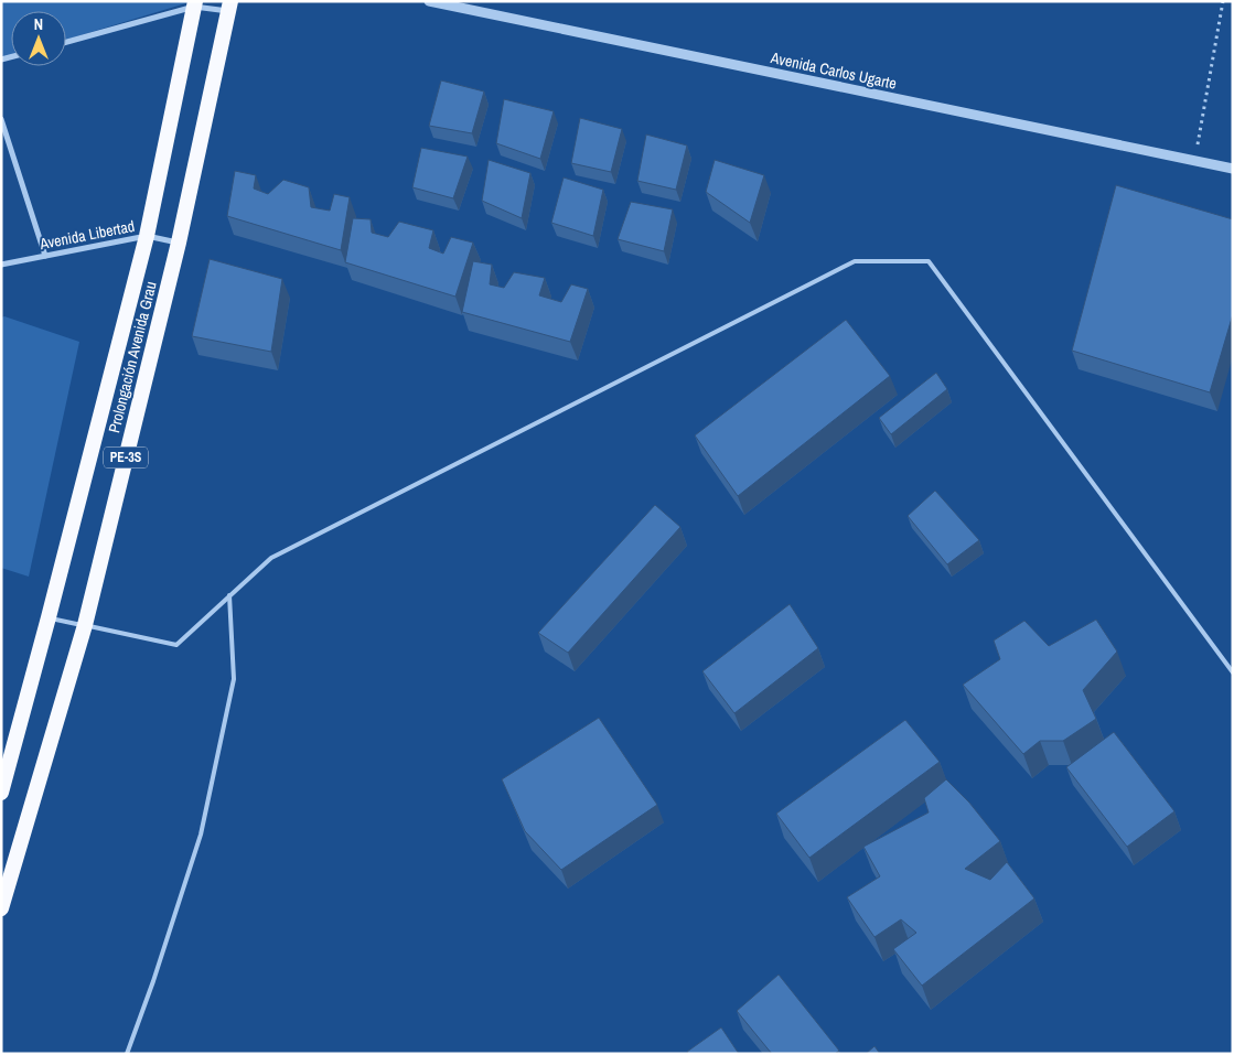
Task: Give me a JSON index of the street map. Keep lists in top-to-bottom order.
{
  "streets": {
    "highway": ["Prolongación Avenida Grau", "PE-3S"],
    "street": ["Avenida Carlos Ugarte", "Avenida Libertad"]
  },
  "crossings": [
    ["Avenida Libertad", "Prolongación Avenida Grau"]
  ],
  "north": "top"
}
